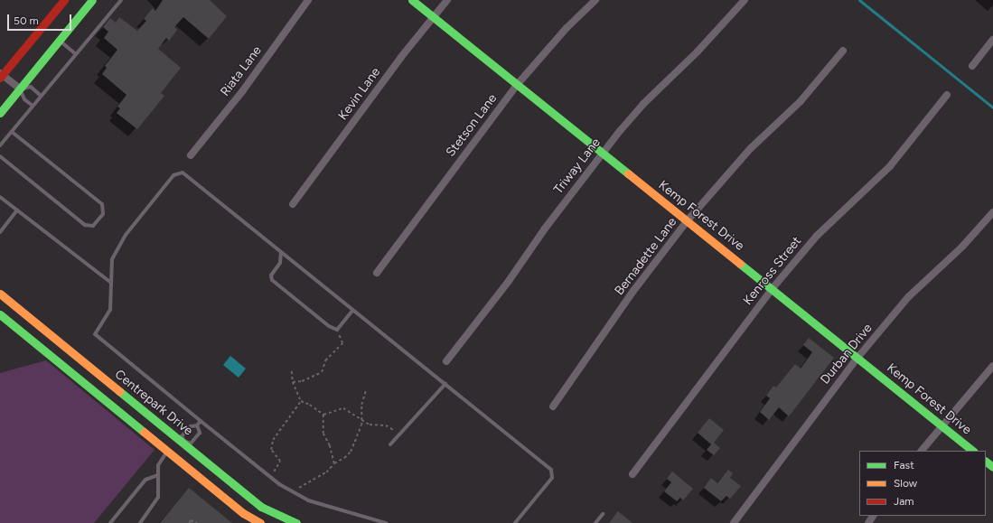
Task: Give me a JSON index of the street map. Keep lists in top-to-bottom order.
{
  "streets": {
    "street": [
      "Riata Lane",
      "Kevin Lane",
      "Stetson Lane",
      "Triway Lane",
      "Kemp Forest Drive",
      "Bernadette Lane",
      "Kenross Street",
      "Durban Drive",
      "Centrepark Drive"
    ]
  },
  "crossings": [
    ["Kevin Lane", "Kemp Forest Drive"],
    ["Stetson Lane", "Kemp Forest Drive"],
    ["Triway Lane", "Kemp Forest Drive"],
    ["Kemp Forest Drive", "Bernadette Lane"],
    ["Kemp Forest Drive", "Kenross Street"],
    ["Kemp Forest Drive", "Durban Drive"]
  ],
  "legend": ["Fast", "Slow", "Jam"],
  "scale_bar": "50 m"
}
